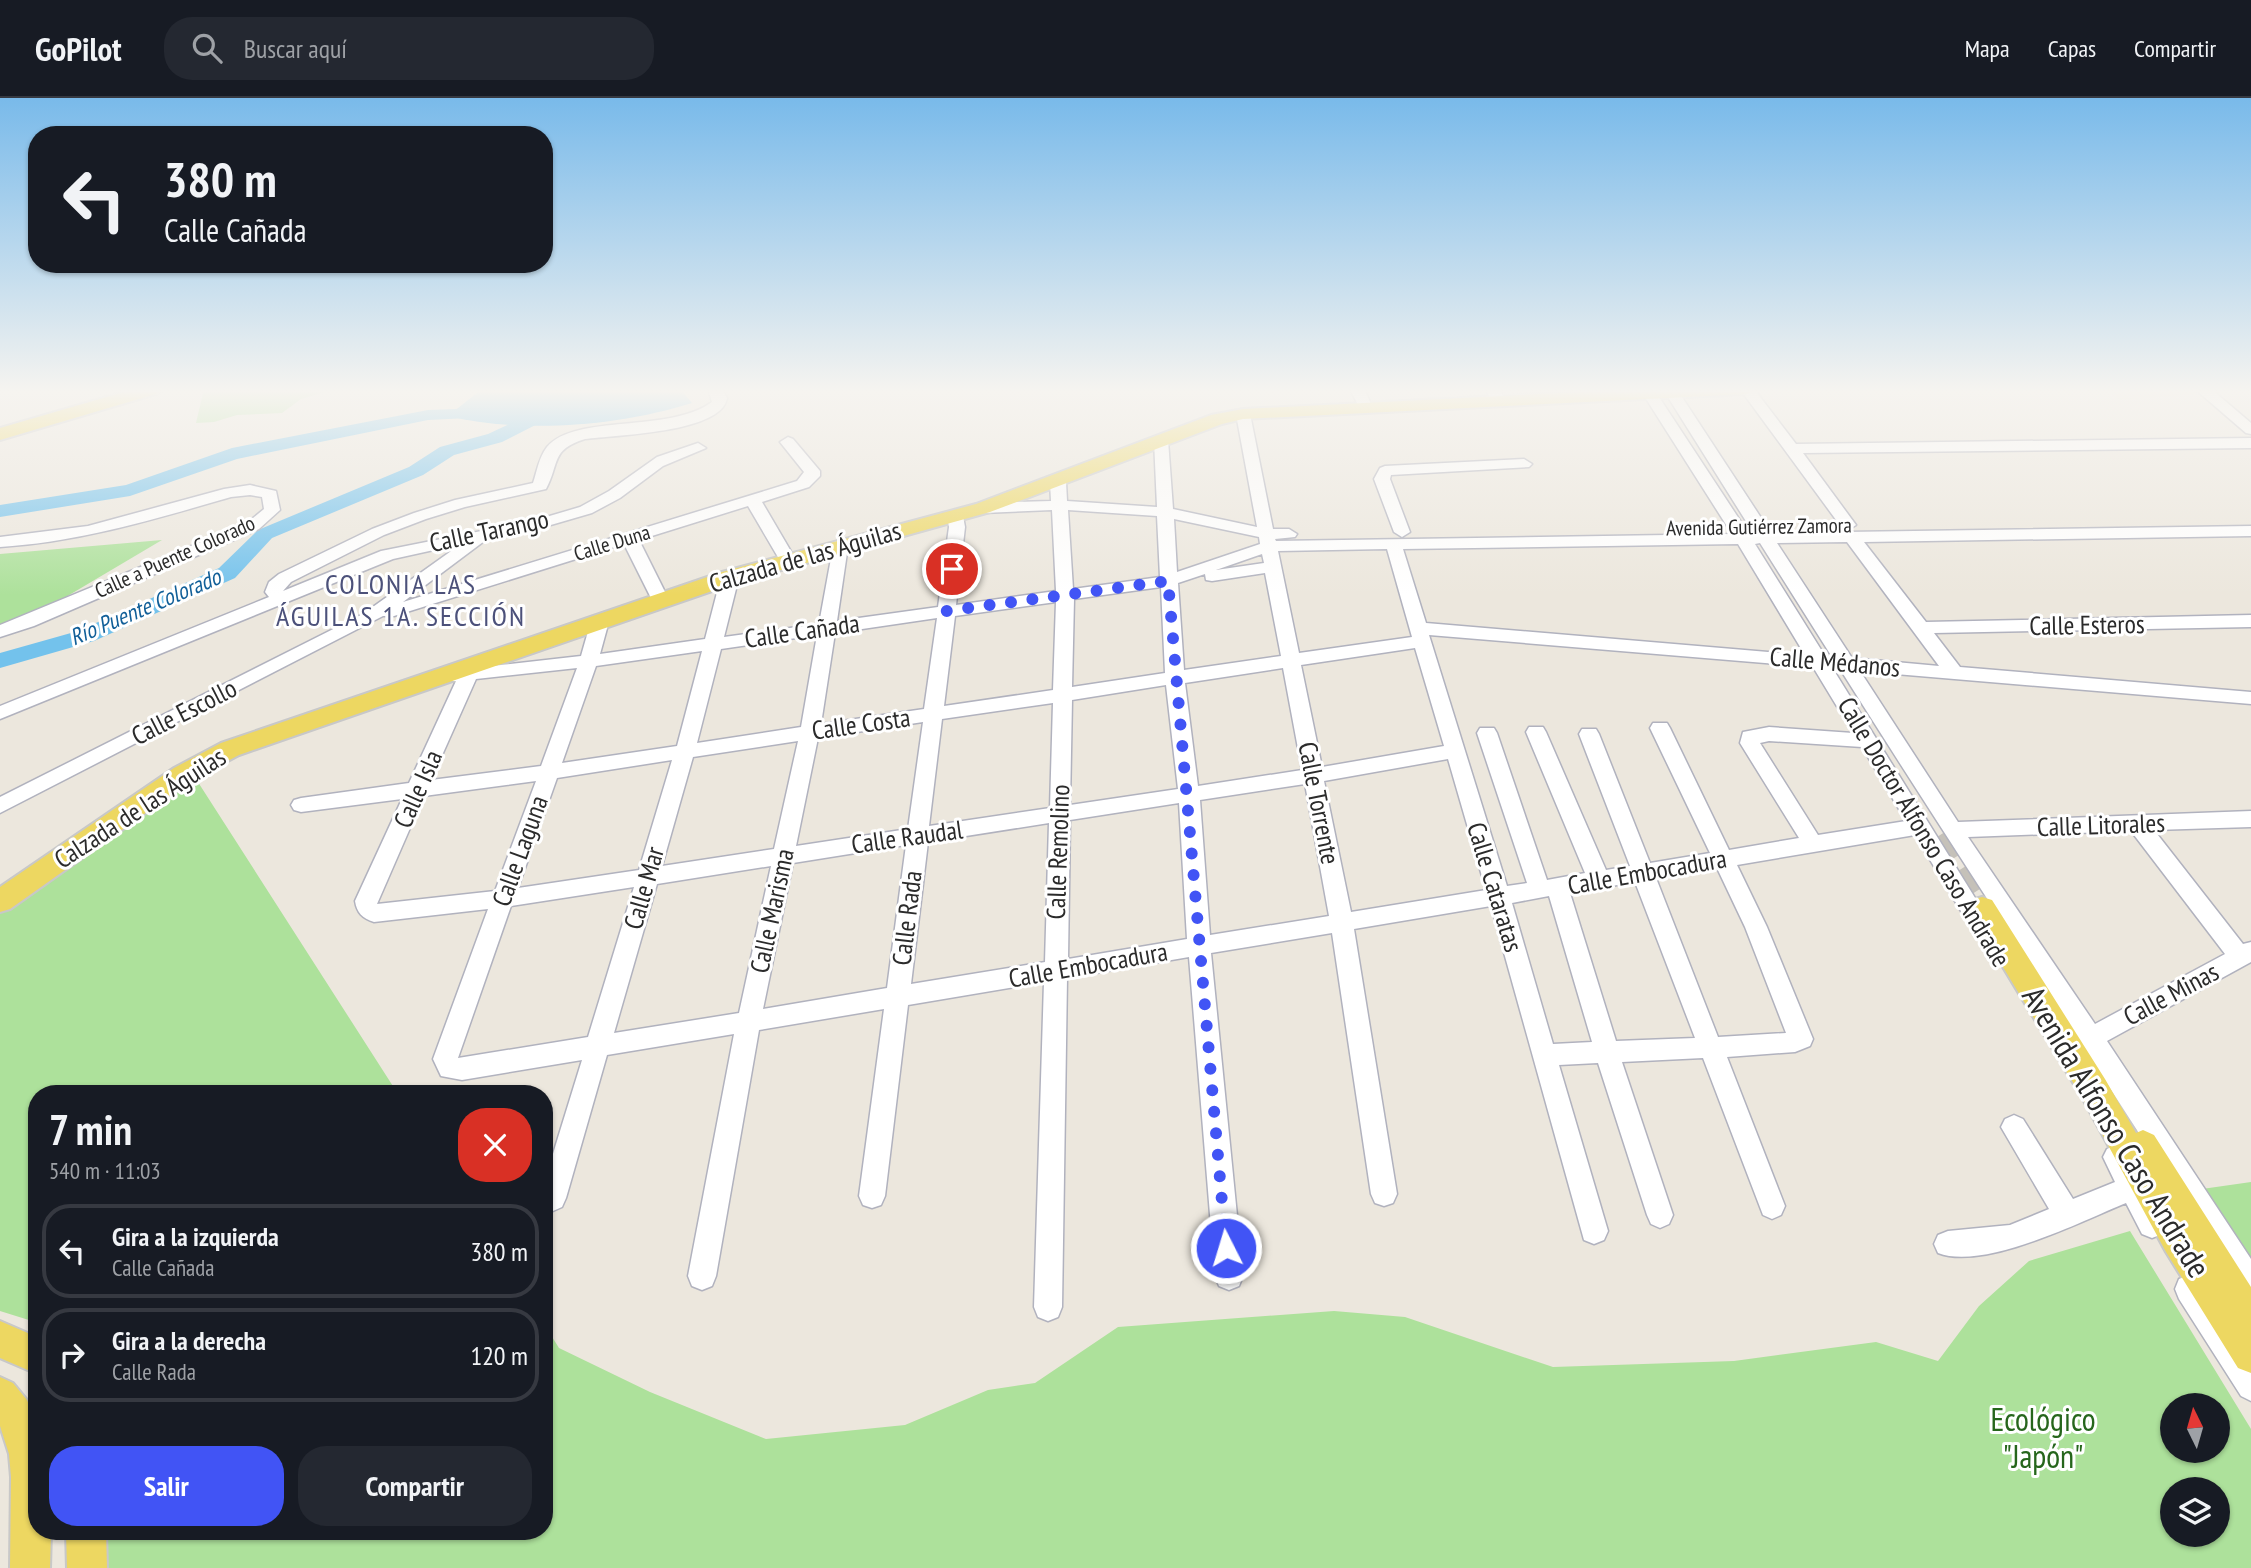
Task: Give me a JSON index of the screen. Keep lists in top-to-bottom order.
{
  "streets": {
    "main road": ["Calzada de las Águilas", "Avenida Alfonso Caso Andrade"],
    "street": [
      "Avenida Gutiérrez Zamora",
      "Calle Tarango",
      "Calle Duna",
      "Calle a Puente Colorado",
      "Calle Esteros",
      "Calle Cañada",
      "Calle Médanos",
      "Calle Escollo",
      "Calle Costa",
      "Calle Isla",
      "Calle Torrente",
      "Calle Litorales",
      "Calle Doctor Alfonso Caso Andrade",
      "Calle Raudal",
      "Calle Laguna",
      "Calle Remolino",
      "Calle Embocadura",
      "Calle Cataratas",
      "Calle Mar",
      "Calle Marisma",
      "Calle Rada",
      "Calle Minas"
    ]
  },
  "crossings": [
    ["Avenida Gutiérrez Zamora", "Calle Cañada"],
    ["Avenida Gutiérrez Zamora", "Calle Torrente"],
    ["Avenida Gutiérrez Zamora", "Calle Doctor Alfonso Caso Andrade"],
    ["Avenida Gutiérrez Zamora", "Calle Cataratas"],
    ["Calle Duna", "Calle Escollo"],
    ["Calzada de las Águilas", "Calle Cañada"],
    ["Calzada de las Águilas", "Calle Laguna"],
    ["Calzada de las Águilas", "Calle Remolino"],
    ["Calzada de las Águilas", "Calle Mar"],
    ["Calzada de las Águilas", "Calle Marisma"],
    ["Calzada de las Águilas", "Calle Rada"],
    ["Calle Cañada", "Calle Isla"],
    ["Calle Cañada", "Calle Torrente"],
    ["Calle Cañada", "Calle Laguna"],
    ["Calle Cañada", "Calle Remolino"],
    ["Calle Cañada", "Calle Mar"],
    ["Calle Cañada", "Calle Marisma"],
    ["Calle Cañada", "Calle Rada"],
    ["Calle Médanos", "Calle Costa"],
    ["Calle Médanos", "Calle Doctor Alfonso Caso Andrade"],
    ["Calle Médanos", "Calle Cataratas"],
    ["Calle Costa", "Calle Isla"],
    ["Calle Costa", "Calle Torrente"],
    ["Calle Costa", "Calle Laguna"],
    ["Calle Costa", "Calle Remolino"],
    ["Calle Costa", "Calle Cataratas"],
    ["Calle Costa", "Calle Mar"],
    ["Calle Costa", "Calle Marisma"],
    ["Calle Costa", "Calle Rada"],
    ["Calle Isla", "Calle Raudal"],
    ["Calle Torrente", "Calle Raudal"],
    ["Calle Torrente", "Calle Embocadura"],
    ["Calle Litorales", "Calle Doctor Alfonso Caso Andrade"],
    ["Calle Doctor Alfonso Caso Andrade", "Calle Embocadura"],
    ["Calle Doctor Alfonso Caso Andrade", "Calle Minas"],
    ["Calle Raudal", "Calle Laguna"],
    ["Calle Raudal", "Calle Remolino"],
    ["Calle Raudal", "Calle Cataratas"],
    ["Calle Raudal", "Calle Mar"],
    ["Calle Raudal", "Calle Marisma"],
    ["Calle Raudal", "Calle Rada"],
    ["Calle Laguna", "Calle Embocadura"],
    ["Calle Remolino", "Calle Embocadura"],
    ["Calle Embocadura", "Calle Cataratas"],
    ["Calle Embocadura", "Calle Mar"],
    ["Calle Embocadura", "Calle Marisma"],
    ["Calle Embocadura", "Calle Rada"]
  ],
  "districts": ["COLONIA LAS ÁGUILAS 1A. SECCIÓN"],
  "water": ["Río Puente Colorado"],
  "parks": ["Ecológico \"Japón\""],
  "north": "top",
  "page": {
    "header": "GoPilot",
    "search": "Buscar aquí",
    "nav": ["Mapa", "Capas", "Compartir"],
    "turn": ["380 m", "Calle Cañada"],
    "heading": ["7 min", "540 m · 11:03"],
    "list": [
      {
        "name": "Gira a la izquierda",
        "note": "Calle Cañada",
        "value": "380 m"
      },
      {
        "name": "Gira a la derecha",
        "note": "Calle Rada",
        "value": "120 m"
      }
    ],
    "buttons": ["Salir", "Compartir"]
  }
}
